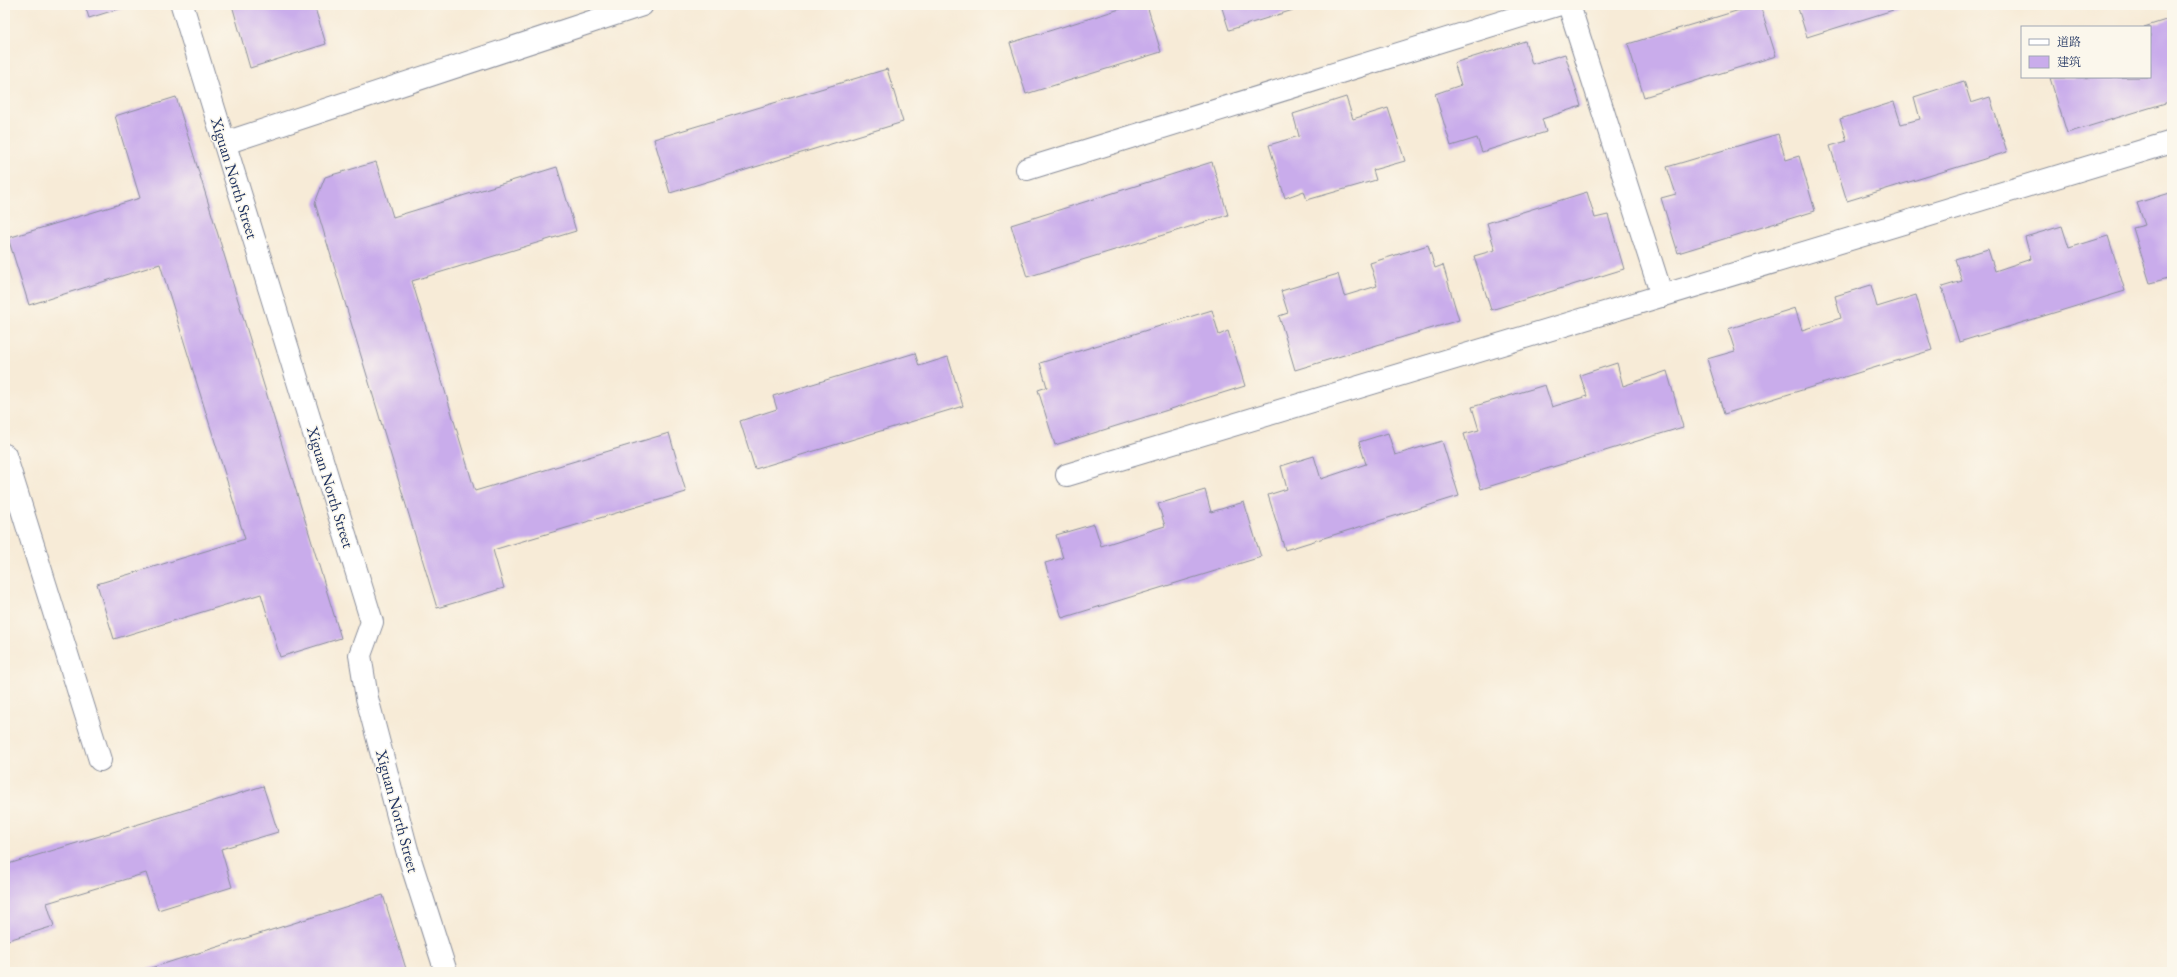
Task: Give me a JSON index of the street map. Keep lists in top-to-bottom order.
{
  "streets": {
    "street": ["Xiguan North Street"]
  },
  "legend": ["道路", "建筑"]
}
